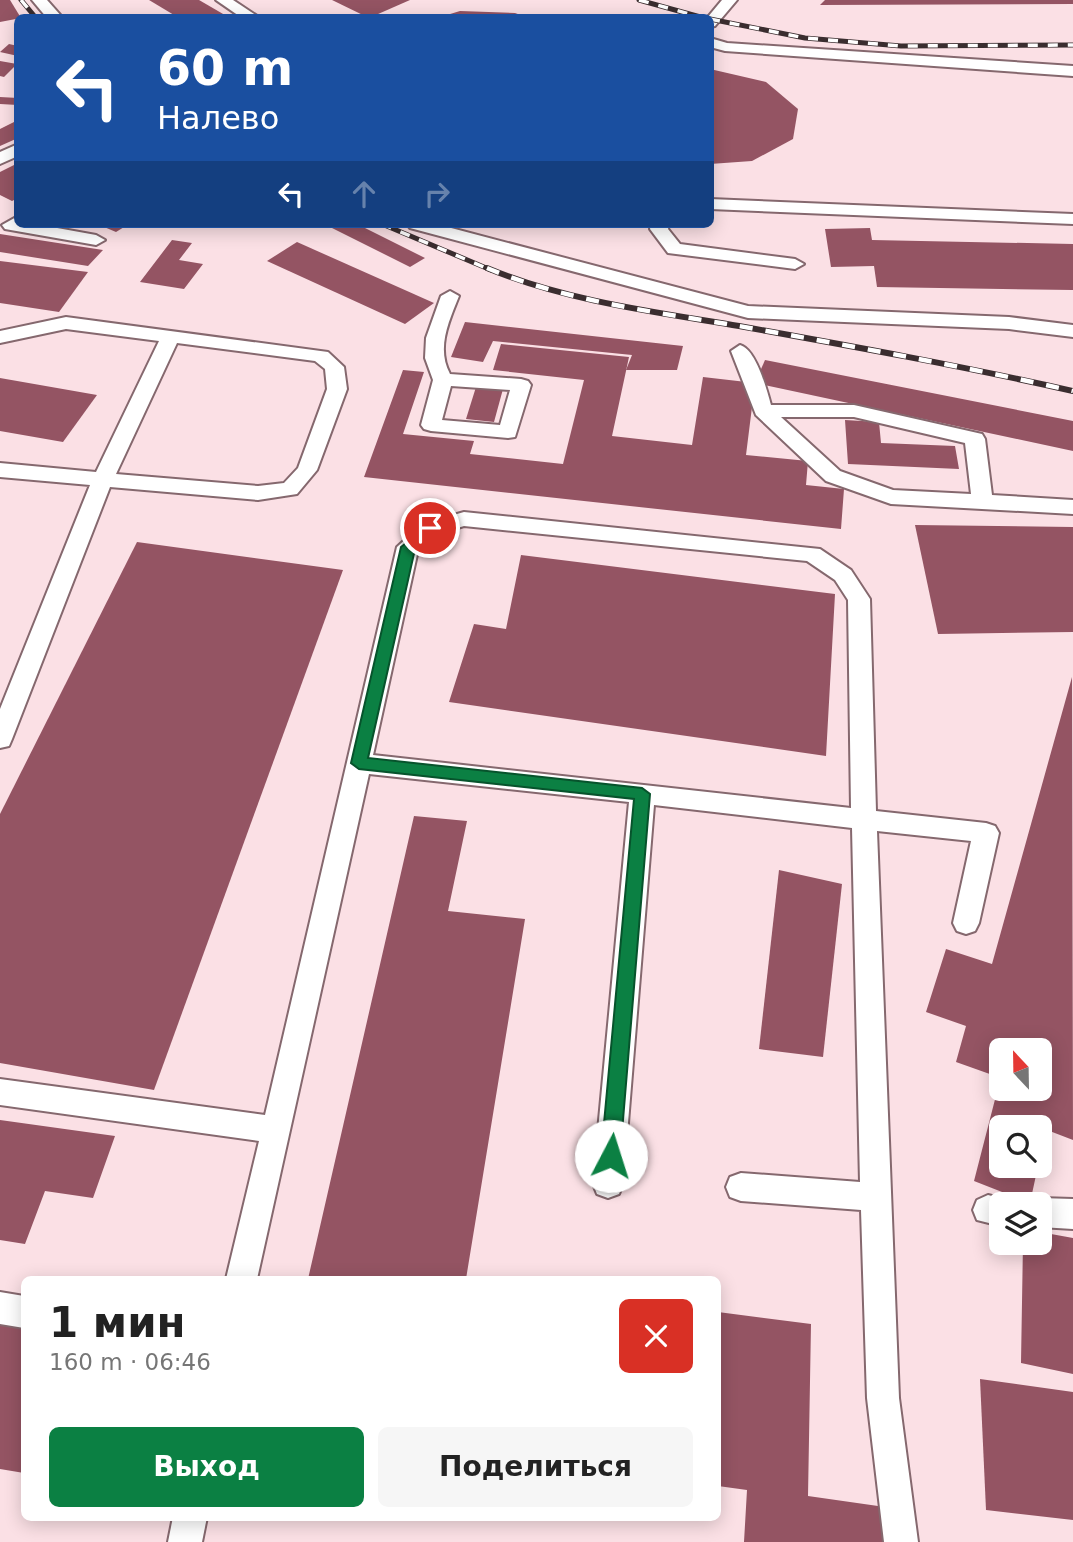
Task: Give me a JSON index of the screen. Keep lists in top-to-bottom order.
{
  "north": "top",
  "page": {
    "turn": ["60 m", "Налево"],
    "heading": ["1 мин", "160 m · 06:46"],
    "buttons": ["Выход", "Поделиться"]
  }
}
